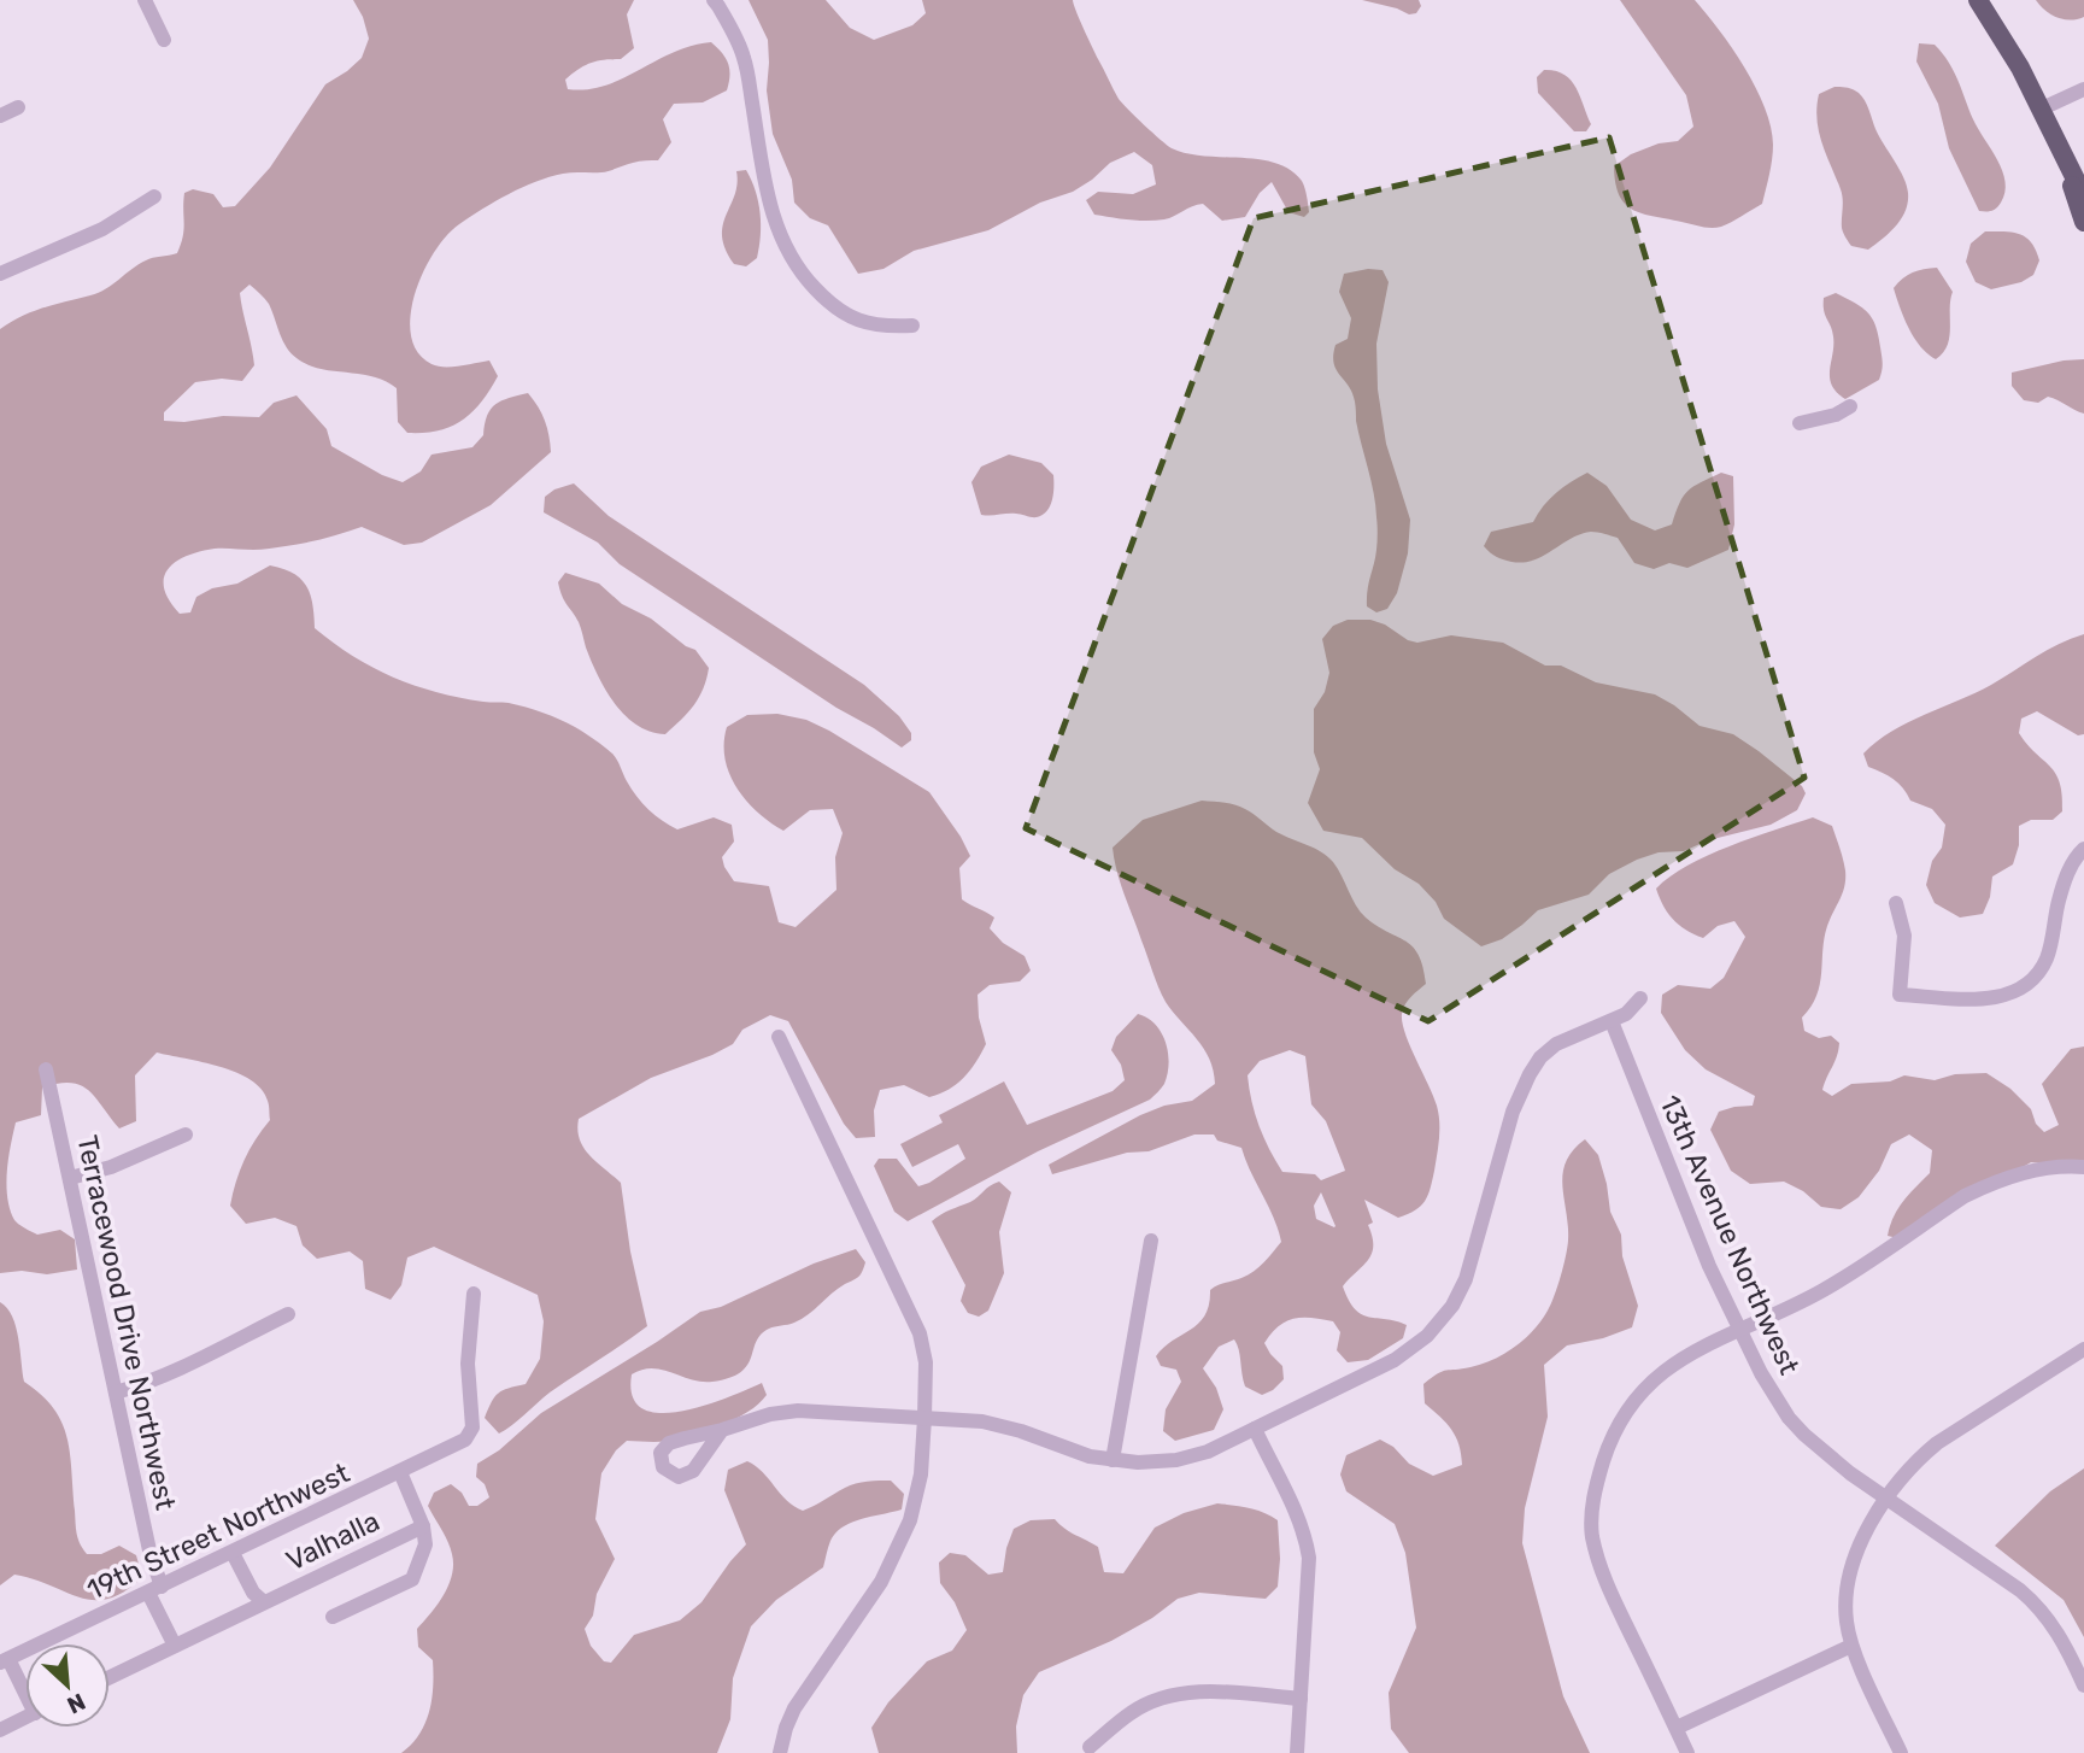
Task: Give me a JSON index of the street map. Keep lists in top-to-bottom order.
{
  "streets": {
    "street": [
      "13th Avenue Northwest",
      "Terracewood Drive Northwest",
      "19th Street Northwest",
      "Valhalla"
    ]
  },
  "crossings": [
    ["Terracewood Drive Northwest", "19th Street Northwest"],
    ["19th Street Northwest", "Valhalla"]
  ],
  "north": "bottom right"
}
